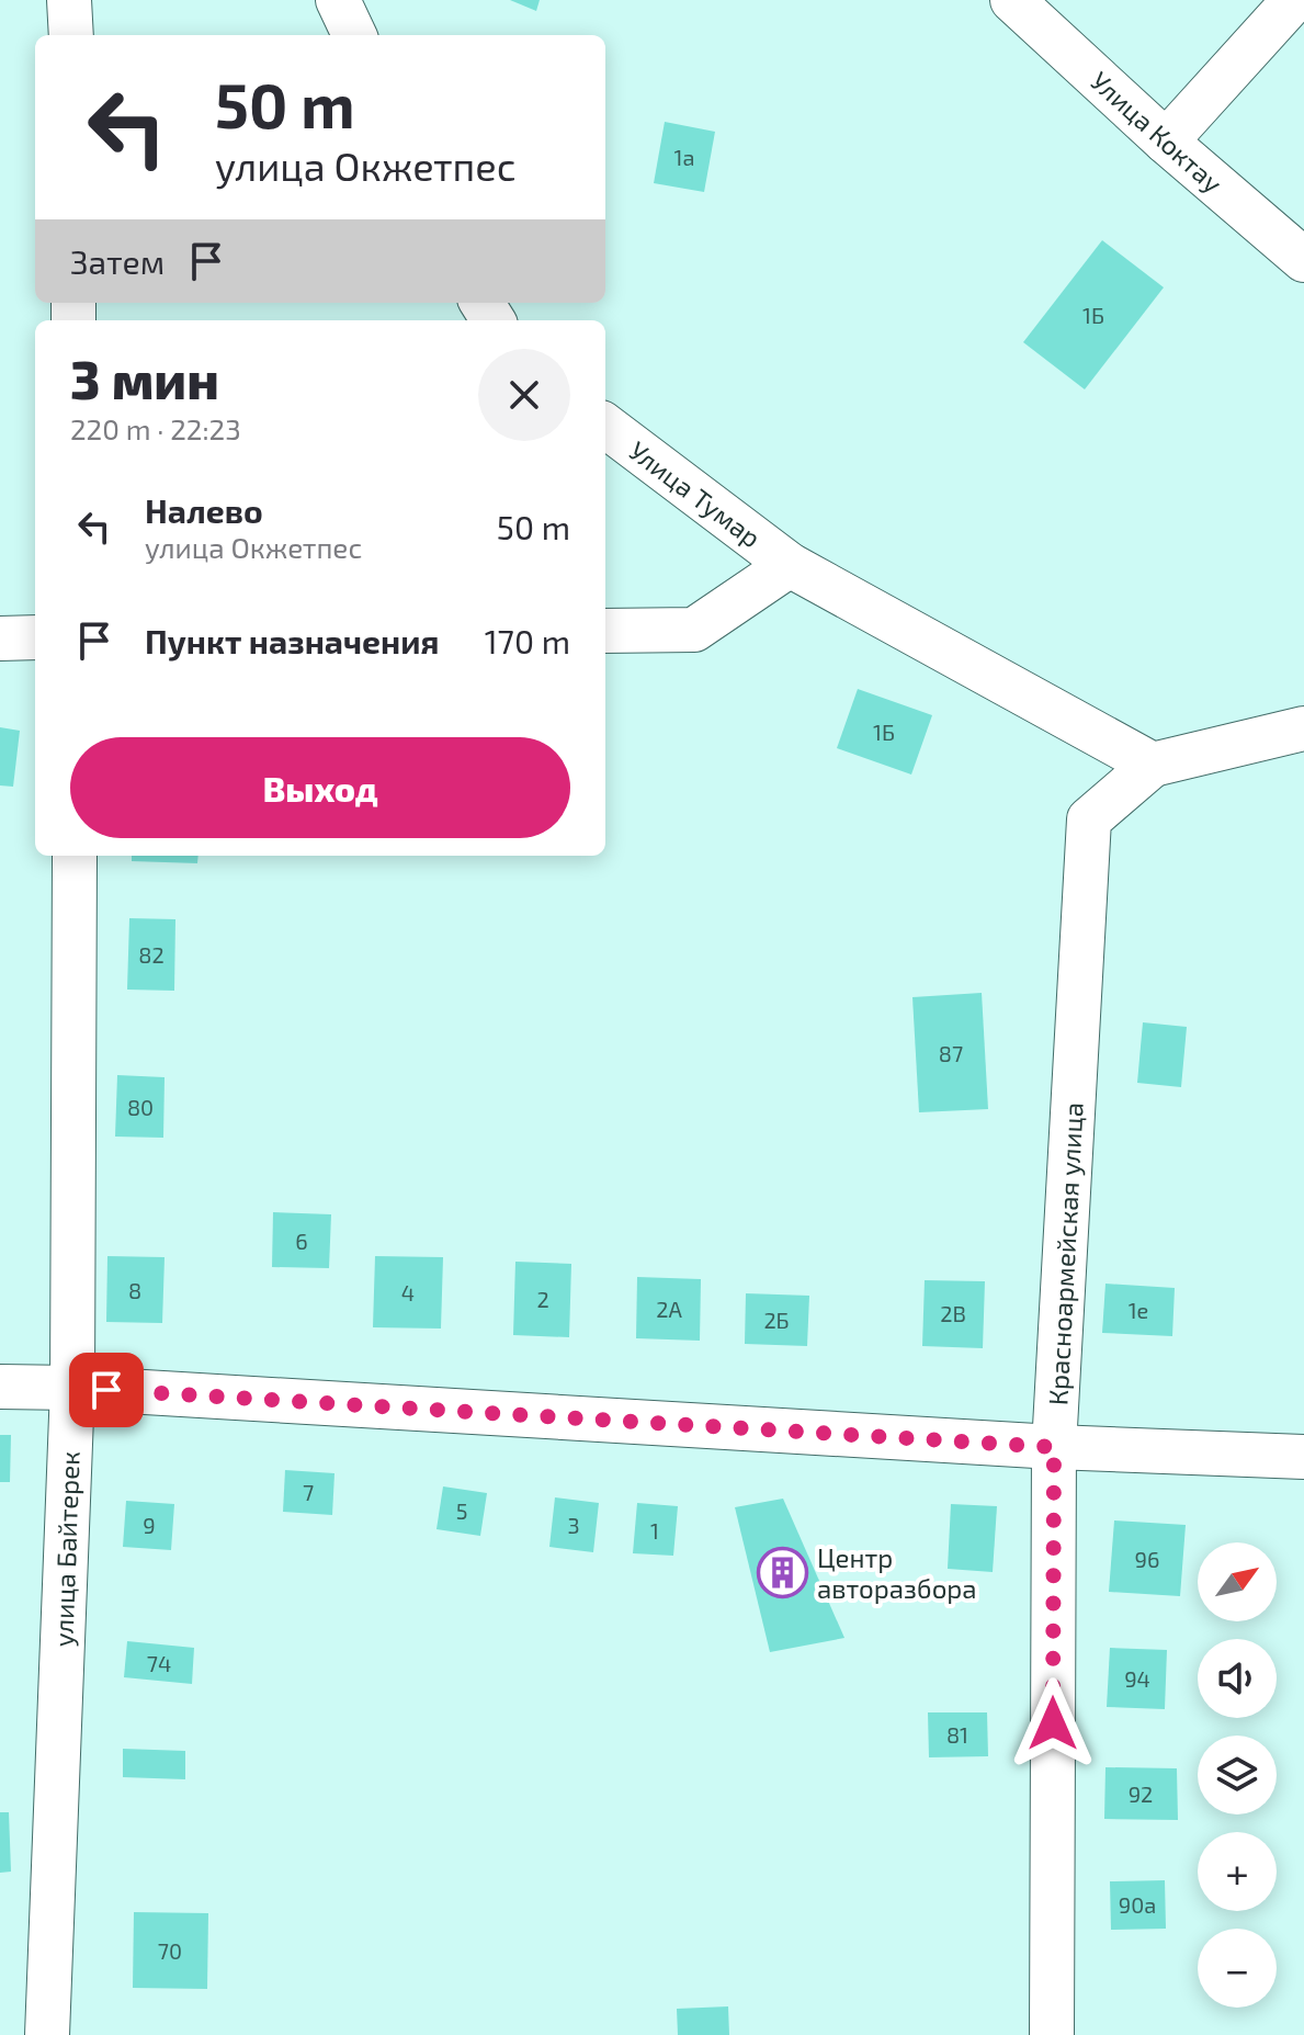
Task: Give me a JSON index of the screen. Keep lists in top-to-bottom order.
{
  "streets": {
    "street": [
      "Улица Коктау",
      "Улица Тумар",
      "Красноармейская улица",
      "улица Байтерек"
    ]
  },
  "crossings": [
    ["Улица Тумар", "Красноармейская улица"]
  ],
  "places": {
    "building": ["Центр авторазбора"]
  },
  "house_numbers": [
    "1а",
    "1Б",
    "1Б",
    "82",
    "87",
    "80",
    "6",
    "8",
    "4",
    "2",
    "2А",
    "1e",
    "2В",
    "2Б",
    "7",
    "5",
    "9",
    "3",
    "1",
    "96",
    "74",
    "94",
    "81",
    "92",
    "90а",
    "70"
  ],
  "north": "top right",
  "page": {
    "turn": ["50 m", "улица Окжетпес"],
    "then": "Затем",
    "heading": ["3 мин", "220 m · 22:23"],
    "list": [
      {
        "name": "Налево",
        "note": "улица Окжетпес",
        "value": "50 m"
      },
      {
        "name": "Пункт назначения",
        "value": "170 m"
      }
    ],
    "buttons": "Выход",
    "map_buttons": ["+", "−"]
  }
}
